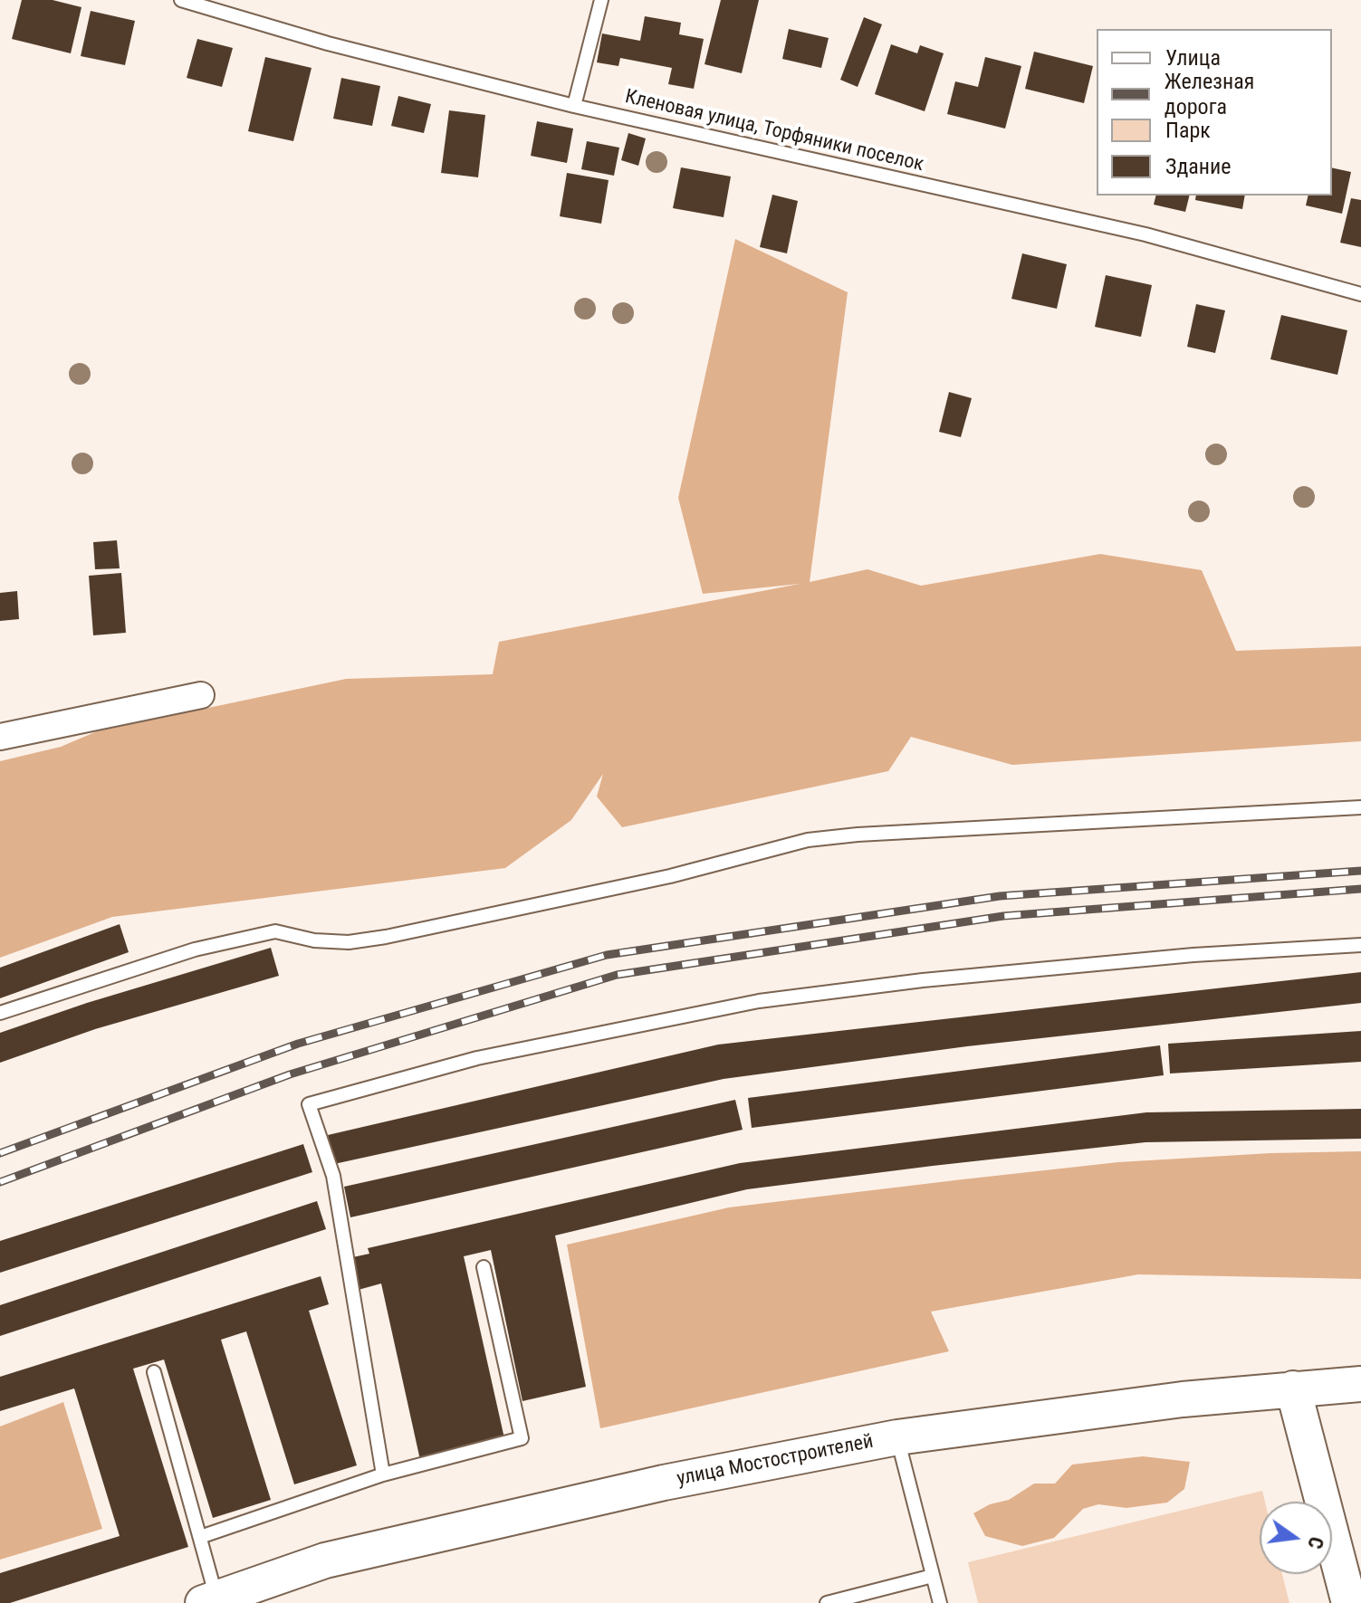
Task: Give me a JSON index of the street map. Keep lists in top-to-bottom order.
{
  "streets": {
    "main road": ["улица Мостостроителей"],
    "lane": ["Кленовая улица, Торфяники поселок"]
  },
  "legend": [
    "Улица",
    "Железная дорога",
    "Парк",
    "Здание"
  ],
  "north": "right"
}
